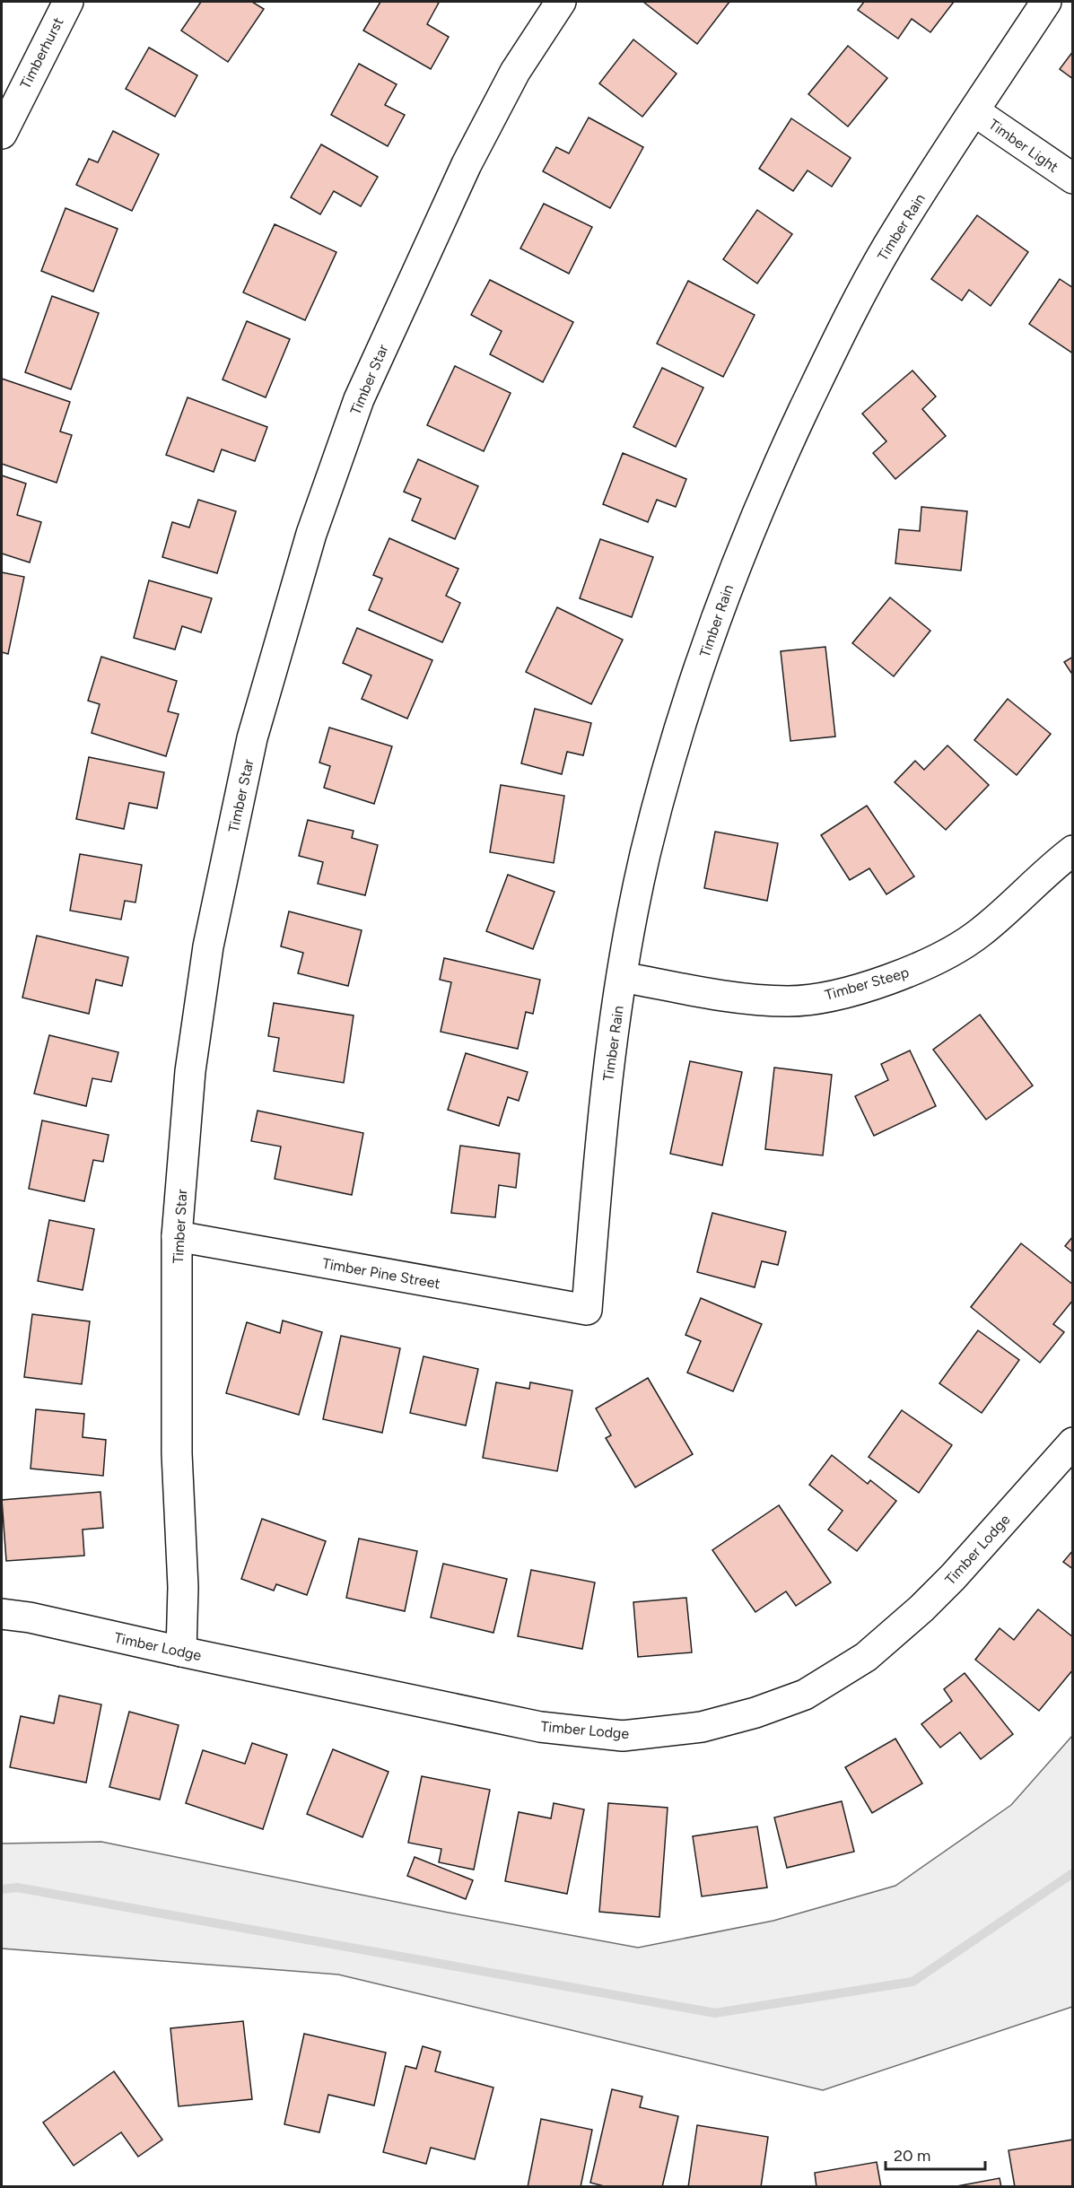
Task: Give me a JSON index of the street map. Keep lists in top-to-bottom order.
{
  "streets": {
    "street": [
      "Timberhurst",
      "Timber Light",
      "Timber Rain",
      "Timber Star",
      "Timber Steep",
      "Timber Pine Street",
      "Timber Lodge"
    ]
  },
  "crossings": [
    ["Timber Light", "Timber Rain"],
    ["Timber Rain", "Timber Steep"],
    ["Timber Rain", "Timber Pine Street"],
    ["Timber Star", "Timber Pine Street"],
    ["Timber Star", "Timber Lodge"]
  ],
  "scale_bar": "20 m"
}
